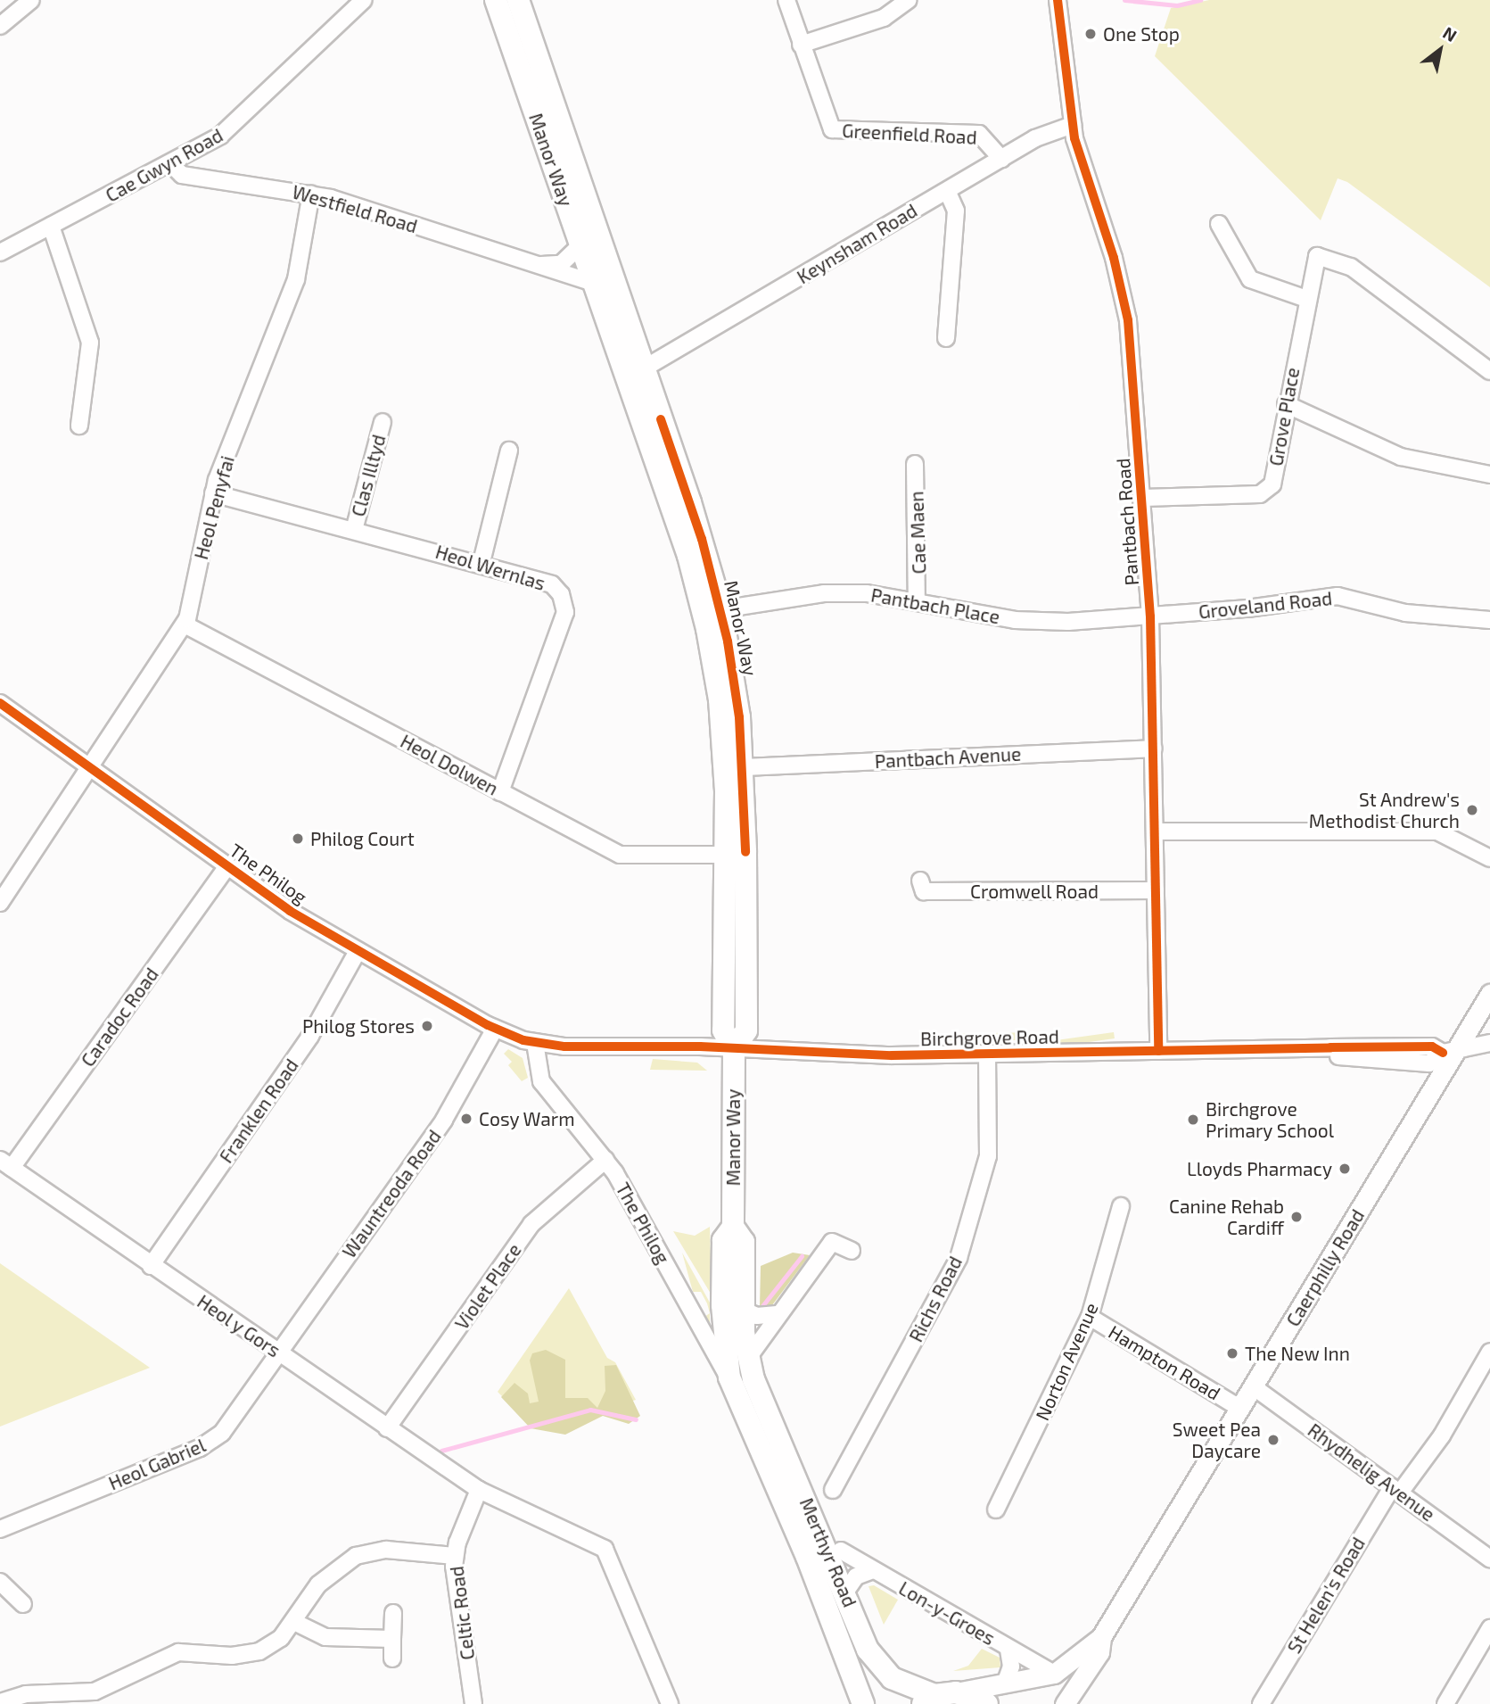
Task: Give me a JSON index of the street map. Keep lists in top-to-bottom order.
{
  "streets": {
    "highway": ["Manor Way", "Merthyr Road"],
    "main road": ["Caerphilly Road"],
    "street": [
      "Greenfield Road",
      "Cae Gwyn Road",
      "Westfield Road",
      "Keynsham Road",
      "Grove Place",
      "Clas Illtyd",
      "Heol Penyfai",
      "Pantbach Road",
      "Cae Maen",
      "Heol Wernlas",
      "Groveland Road",
      "Pantbach Place",
      "Pantbach Avenue",
      "Heol Dolwen",
      "The Philog",
      "Cromwell Road",
      "Caradoc Road",
      "Birchgrove Road",
      "Franklen Road",
      "Wauntreoda Road",
      "Violet Place",
      "Richs Road",
      "Heol y Gors",
      "Norton Avenue",
      "Hampton Road",
      "Heol Gabriel",
      "Rhydhelig Avenue",
      "St Helen's Road",
      "Celtic Road",
      "Lon-y-Groes"
    ]
  },
  "crossings": [
    ["Greenfield Road", "Keynsham Road"],
    ["Manor Way", "Westfield Road"],
    ["Manor Way", "Keynsham Road"],
    ["Manor Way", "Pantbach Place"],
    ["Manor Way", "Pantbach Avenue"],
    ["Manor Way", "Heol Dolwen"],
    ["Manor Way", "The Philog"],
    ["Manor Way", "Birchgrove Road"],
    ["Manor Way", "Merthyr Road"],
    ["Cae Gwyn Road", "Westfield Road"],
    ["Westfield Road", "Heol Penyfai"],
    ["Keynsham Road", "Pantbach Road"],
    ["Grove Place", "Pantbach Road"],
    ["Clas Illtyd", "Heol Wernlas"],
    ["Heol Penyfai", "Heol Wernlas"],
    ["Heol Penyfai", "Heol Dolwen"],
    ["Heol Penyfai", "The Philog"],
    ["Pantbach Road", "Groveland Road"],
    ["Pantbach Road", "Pantbach Place"],
    ["Pantbach Road", "Pantbach Avenue"],
    ["Pantbach Road", "Cromwell Road"],
    ["Pantbach Road", "Birchgrove Road"],
    ["Cae Maen", "Pantbach Place"],
    ["Heol Wernlas", "Heol Dolwen"],
    ["Groveland Road", "Pantbach Place"],
    ["The Philog", "Caradoc Road"],
    ["The Philog", "Birchgrove Road"],
    ["The Philog", "Franklen Road"],
    ["The Philog", "Wauntreoda Road"],
    ["The Philog", "Violet Place"],
    ["The Philog", "Merthyr Road"],
    ["Caradoc Road", "Heol y Gors"],
    ["Birchgrove Road", "Caerphilly Road"],
    ["Birchgrove Road", "Richs Road"],
    ["Franklen Road", "Heol y Gors"],
    ["Wauntreoda Road", "Heol y Gors"],
    ["Wauntreoda Road", "Heol Gabriel"],
    ["Caerphilly Road", "Hampton Road"],
    ["Caerphilly Road", "Rhydhelig Avenue"],
    ["Caerphilly Road", "Merthyr Road"],
    ["Caerphilly Road", "Lon-y-Groes"],
    ["Violet Place", "Heol y Gors"],
    ["Heol y Gors", "Heol Gabriel"],
    ["Heol y Gors", "Celtic Road"],
    ["Norton Avenue", "Hampton Road"],
    ["Rhydhelig Avenue", "St Helen's Road"]
  ],
  "places": [
    "One Stop",
    "St Andrew's Methodist Church",
    "Philog Court",
    "Philog Stores",
    "Cosy Warm",
    "Birchgrove Primary School",
    "Lloyds Pharmacy",
    "Canine Rehab Cardiff",
    "The New Inn",
    "Sweet Pea Daycare"
  ],
  "north": "top right"
}
